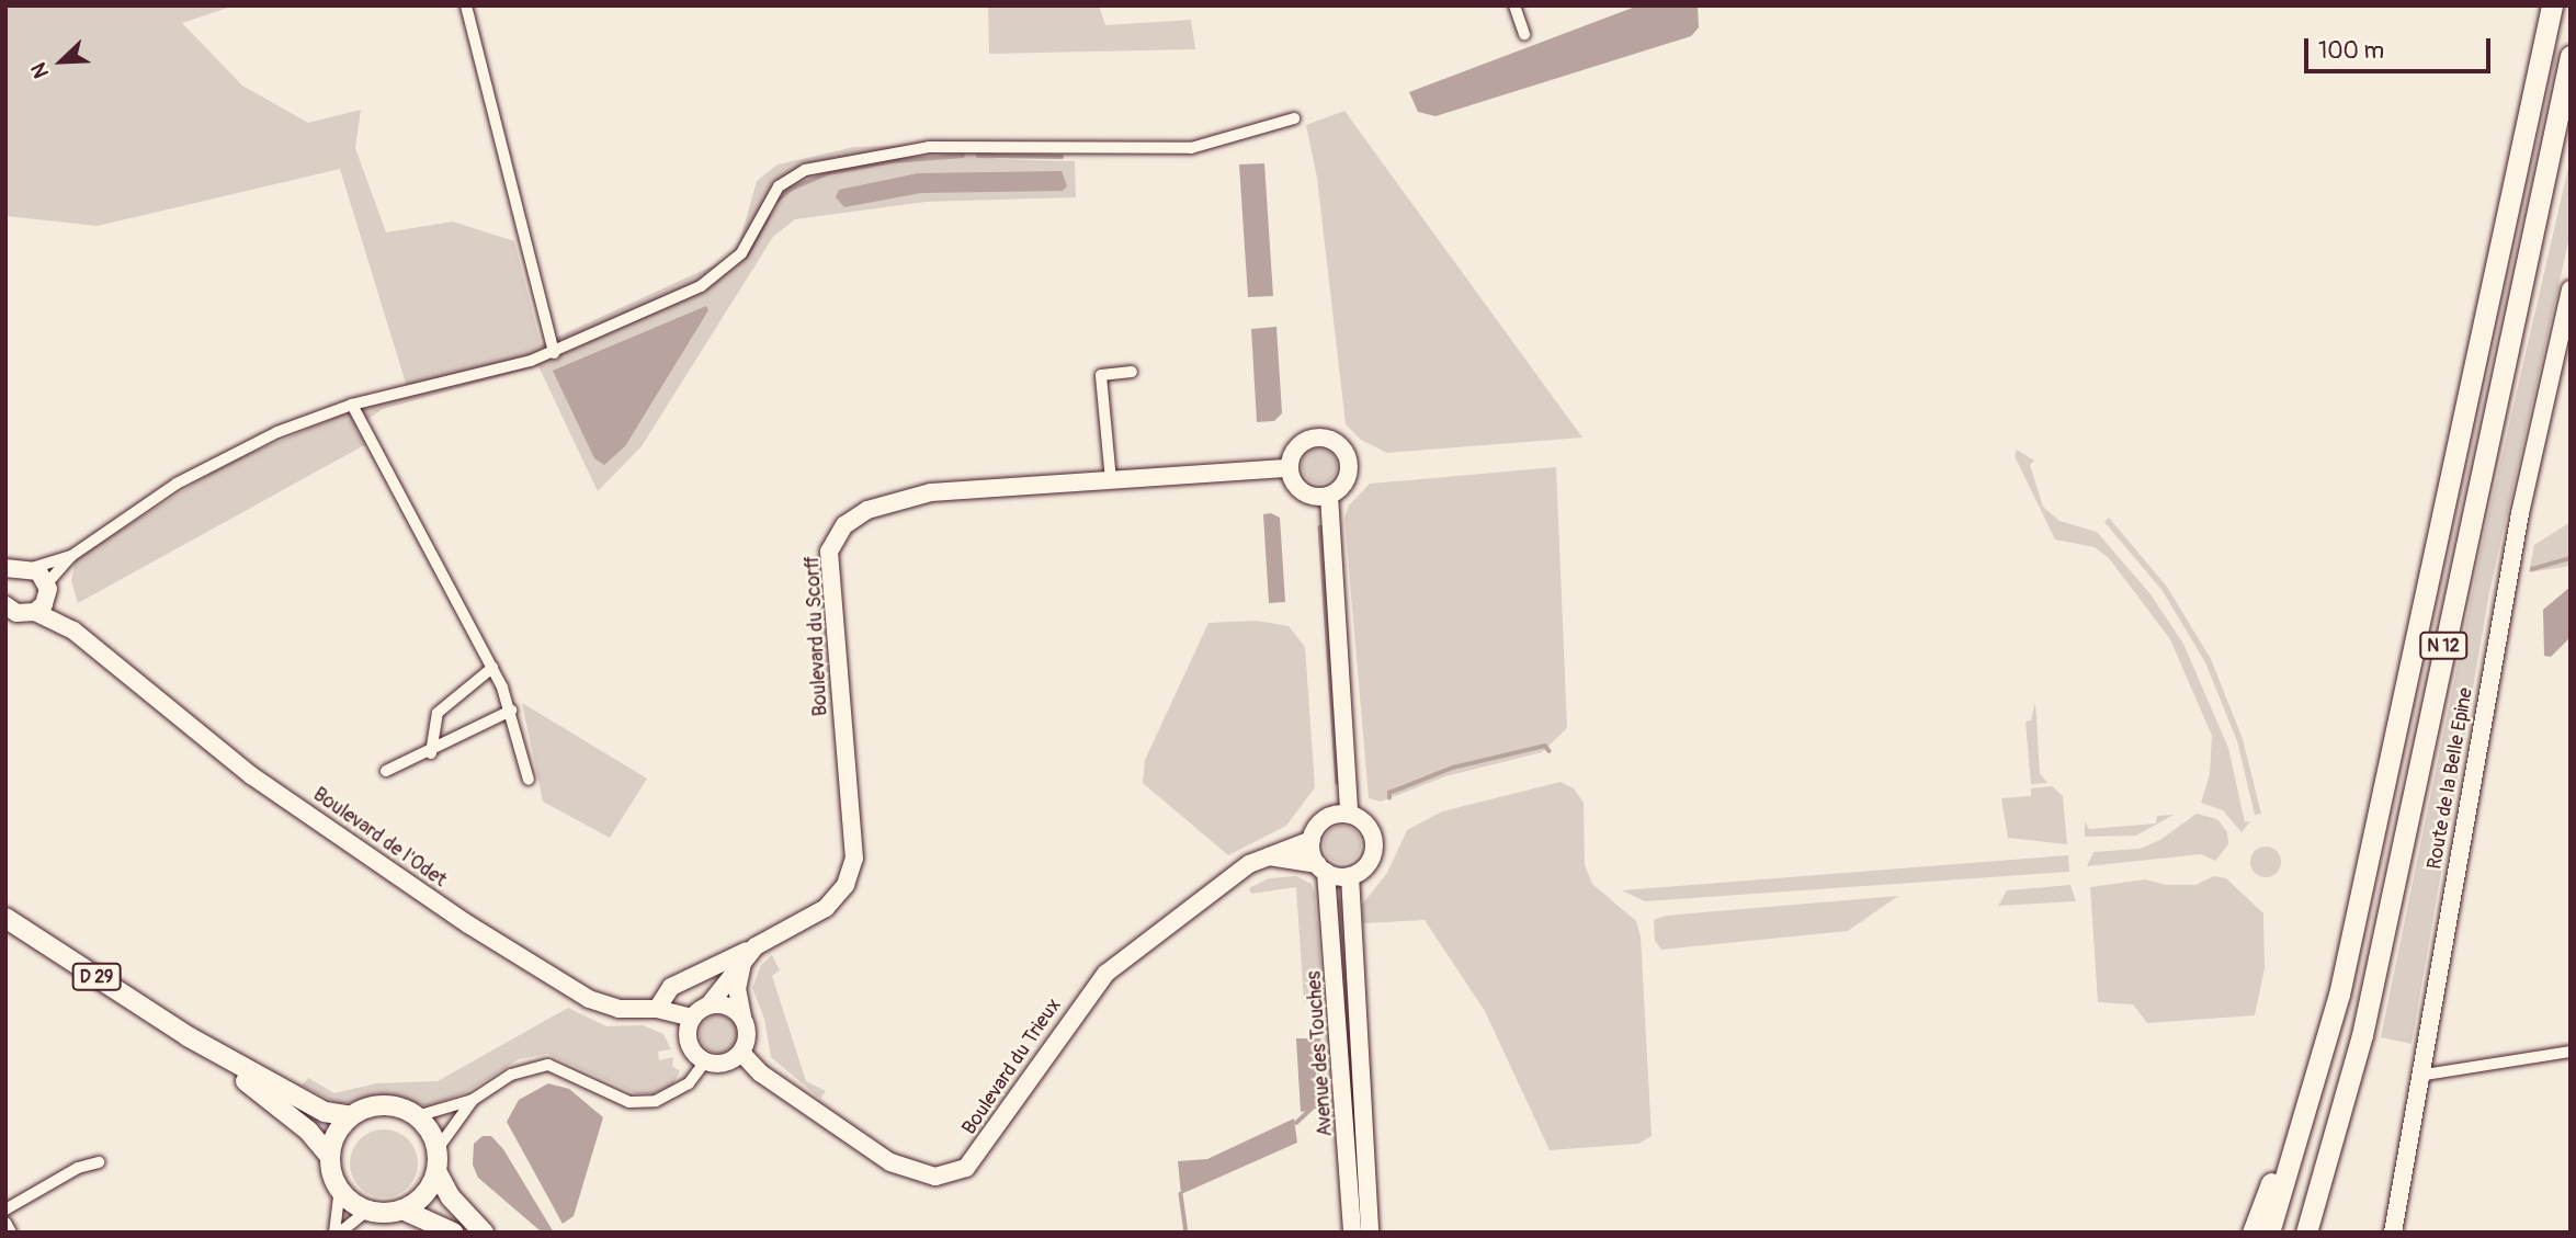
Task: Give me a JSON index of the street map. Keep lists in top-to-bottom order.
{
  "streets": {
    "highway": ["N 12"],
    "main road": ["D 29"],
    "street": [
      "Boulevard du Scorff",
      "Route de la Belle Epine",
      "Boulevard de l'Odet",
      "Avenue des Touches",
      "Boulevard du Trieux"
    ]
  },
  "crossings": [
    ["Boulevard du Scorff", "Boulevard de l'Odet"],
    ["Boulevard du Scorff", "Boulevard du Trieux"],
    ["Boulevard de l'Odet", "Boulevard du Trieux"],
    ["Avenue des Touches", "Boulevard du Trieux"]
  ],
  "scale_bar": "100 m",
  "north": "bottom left"
}
